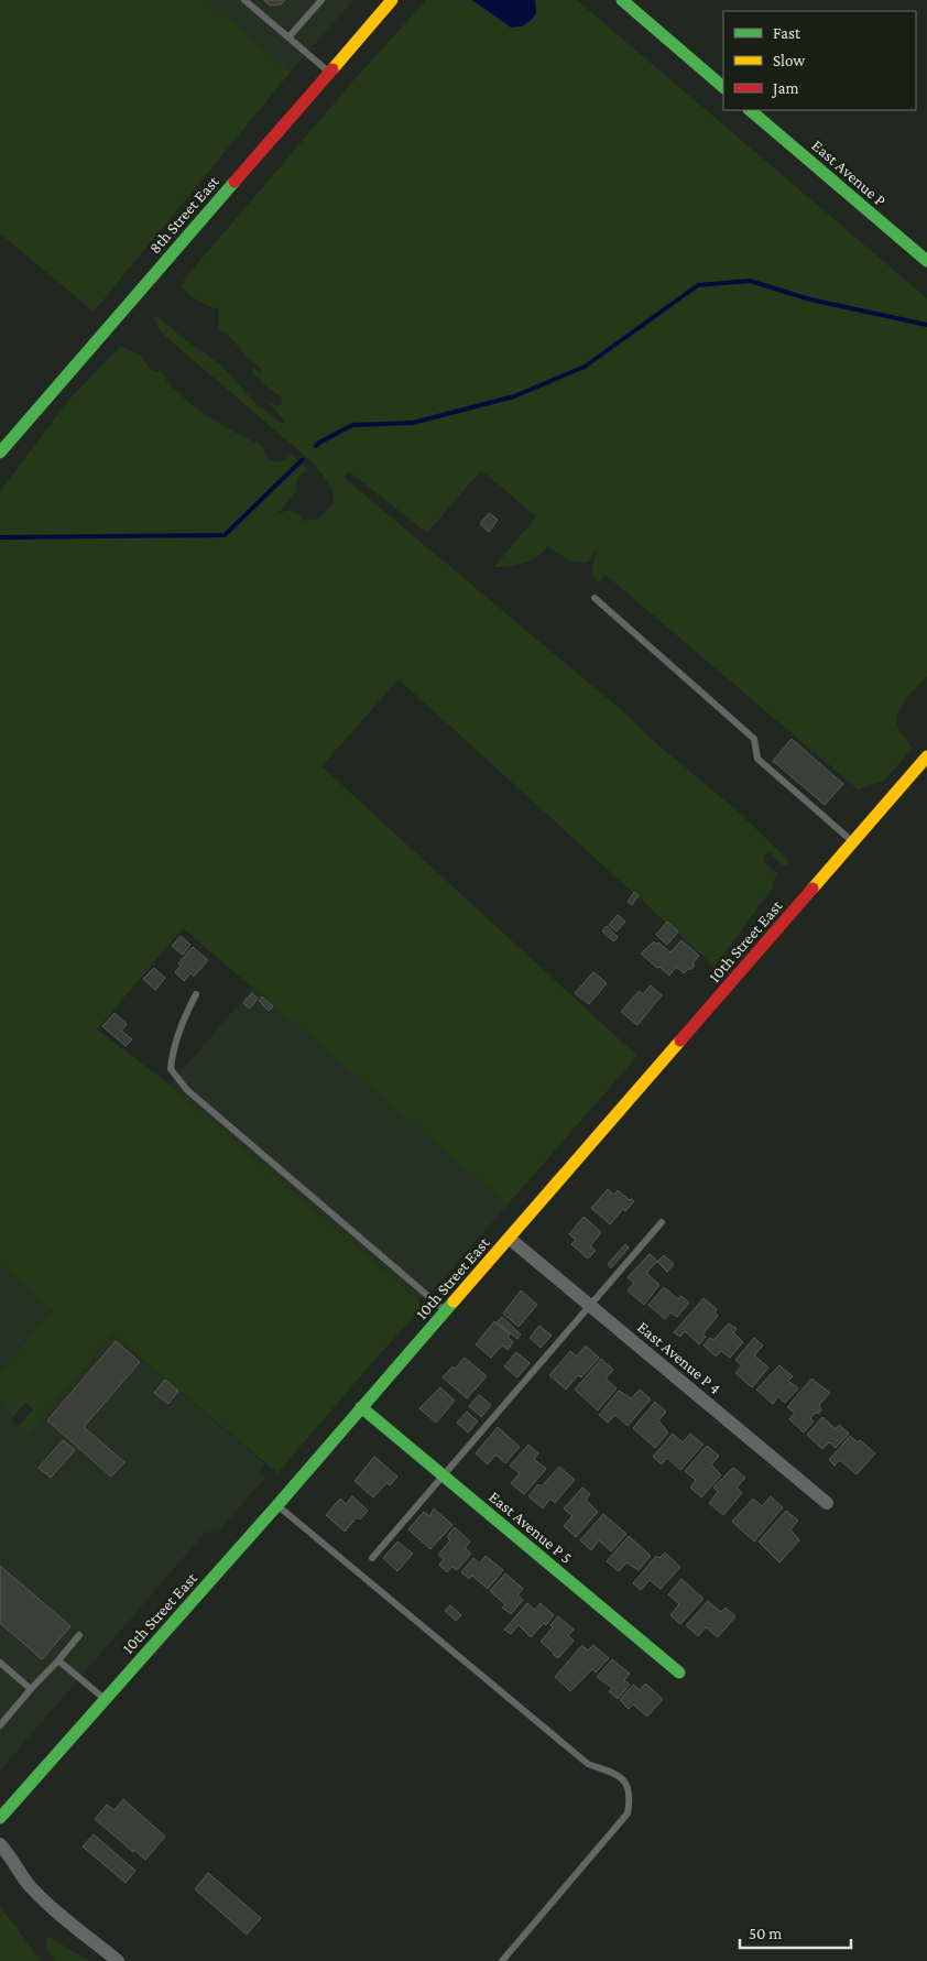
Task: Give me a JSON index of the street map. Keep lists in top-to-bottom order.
{
  "streets": {
    "main road": [
      "East Avenue P",
      "8th Street East",
      "10th Street East",
      "East Avenue P 5"
    ],
    "street": ["East Avenue P 4"]
  },
  "crossings": [
    ["10th Street East", "East Avenue P 4"],
    ["10th Street East", "East Avenue P 5"]
  ],
  "legend": ["Fast", "Slow", "Jam"],
  "scale_bar": "50 m"
}
